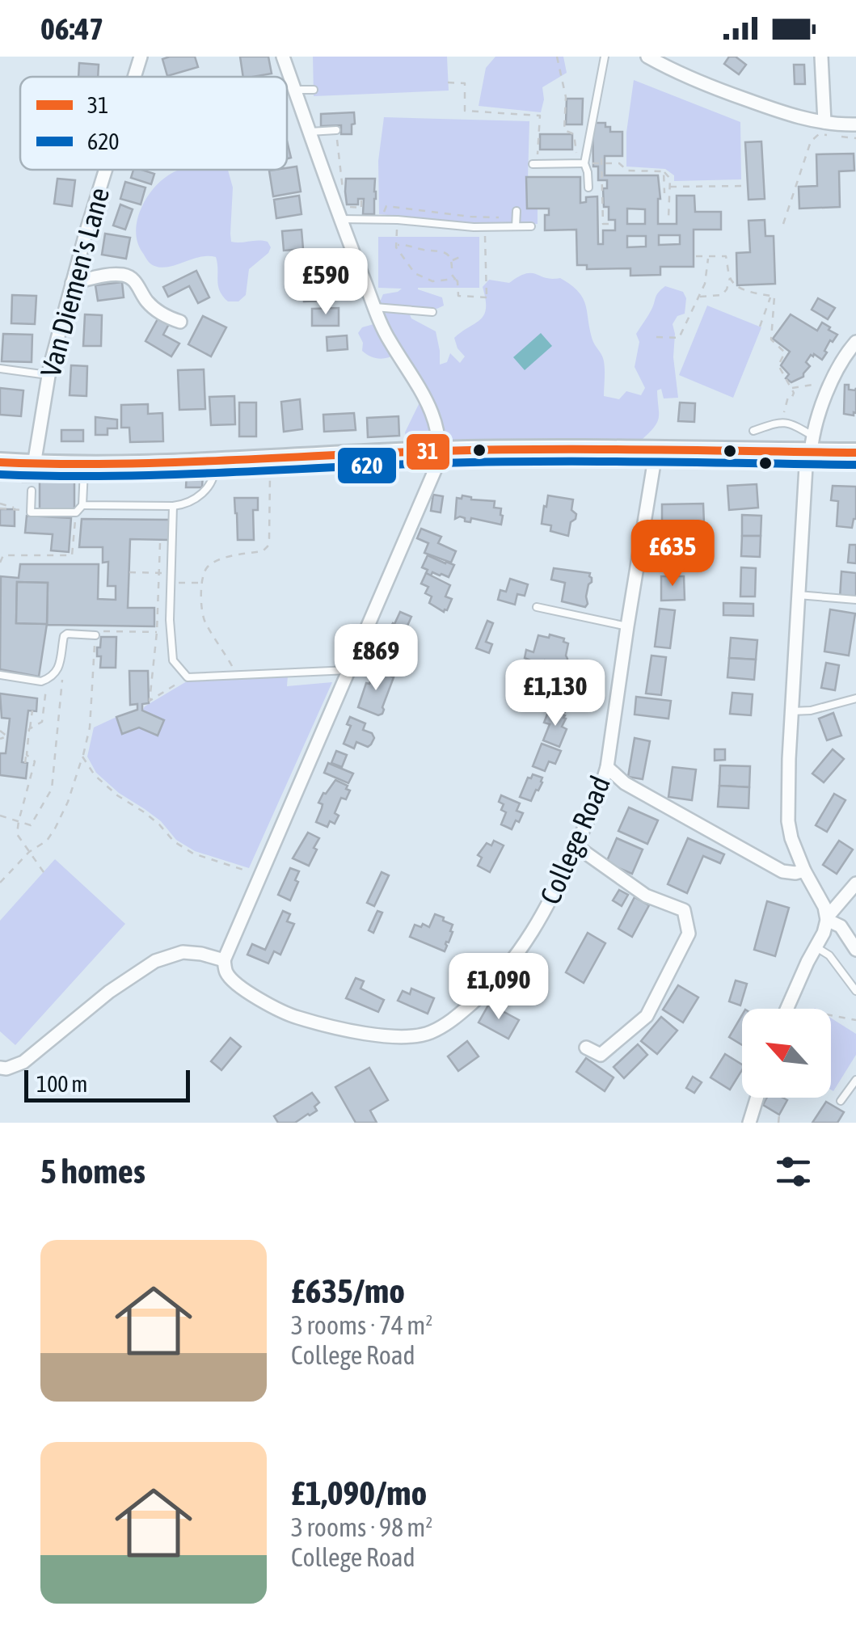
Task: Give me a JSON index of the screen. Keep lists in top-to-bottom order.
{
  "streets": {
    "street": ["Van Diemen's Lane", "College Road"]
  },
  "lines": ["transit line 31", "transit line 620"],
  "legend": ["31", "620"],
  "scale_bar": "100 m",
  "north": "top left",
  "page": {
    "status": "06:47",
    "price": [
      "£590",
      "£635",
      "£869",
      "£1,130",
      "£1,090"
    ],
    "scale": "100 m",
    "heading": "5 homes",
    "list": [
      {
        "name": "£635/mo",
        "note": "3 rooms · 74 m² · College Road"
      },
      {
        "name": "£1,090/mo",
        "note": "3 rooms · 98 m² · College Road"
      }
    ]
  }
}
